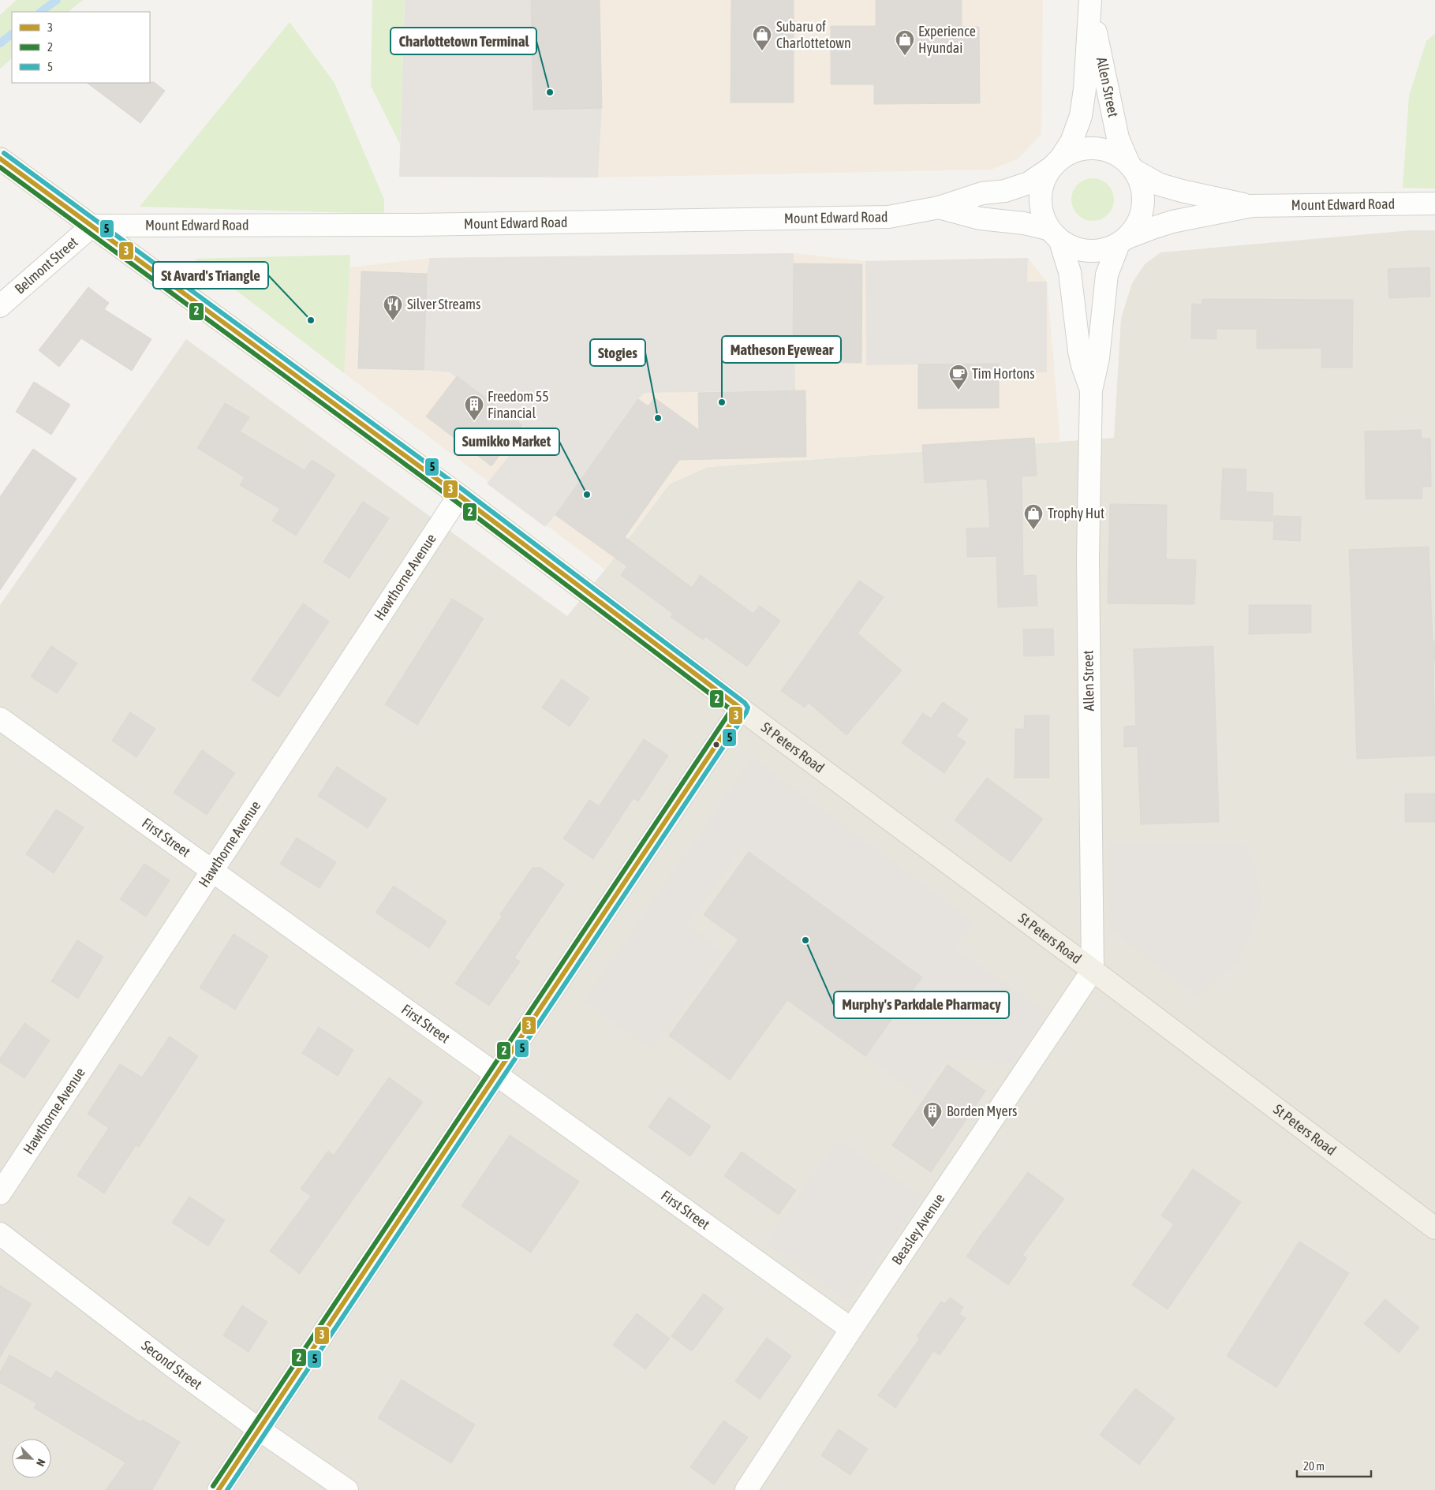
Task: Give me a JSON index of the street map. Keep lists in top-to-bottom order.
{
  "streets": {
    "main road": ["St Peters Road"],
    "street": [
      "Allen Street",
      "Mount Edward Road",
      "Belmont Street",
      "Hawthorne Avenue",
      "First Street",
      "Beasley Avenue",
      "Second Street"
    ]
  },
  "crossings": [
    ["Allen Street", "Mount Edward Road"],
    ["Allen Street", "St Peters Road"],
    ["Allen Street", "Beasley Avenue"],
    ["Mount Edward Road", "Belmont Street"],
    ["Mount Edward Road", "St Peters Road"],
    ["Belmont Street", "St Peters Road"],
    ["Hawthorne Avenue", "St Peters Road"],
    ["Hawthorne Avenue", "First Street"],
    ["St Peters Road", "Beasley Avenue"],
    ["First Street", "Beasley Avenue"]
  ],
  "places": {
    "shop": ["Subaru of Charlottetown", "Experience Hyundai", "Trophy Hut"],
    "other": [
      "Charlottetown Terminal",
      "St Avard's Triangle",
      "Matheson Eyewear",
      "Stogies",
      "Sumikko Market",
      "Murphy's Parkdale Pharmacy"
    ],
    "restaurant": ["Silver Streams"],
    "cafe": ["Tim Hortons"],
    "building": ["Freedom 55 Financial", "Borden Myers"]
  },
  "lines": ["transit line 5", "transit line 3", "transit line 2"],
  "legend": ["3", "2", "5"],
  "scale_bar": "20 m",
  "north": "bottom right"
}
